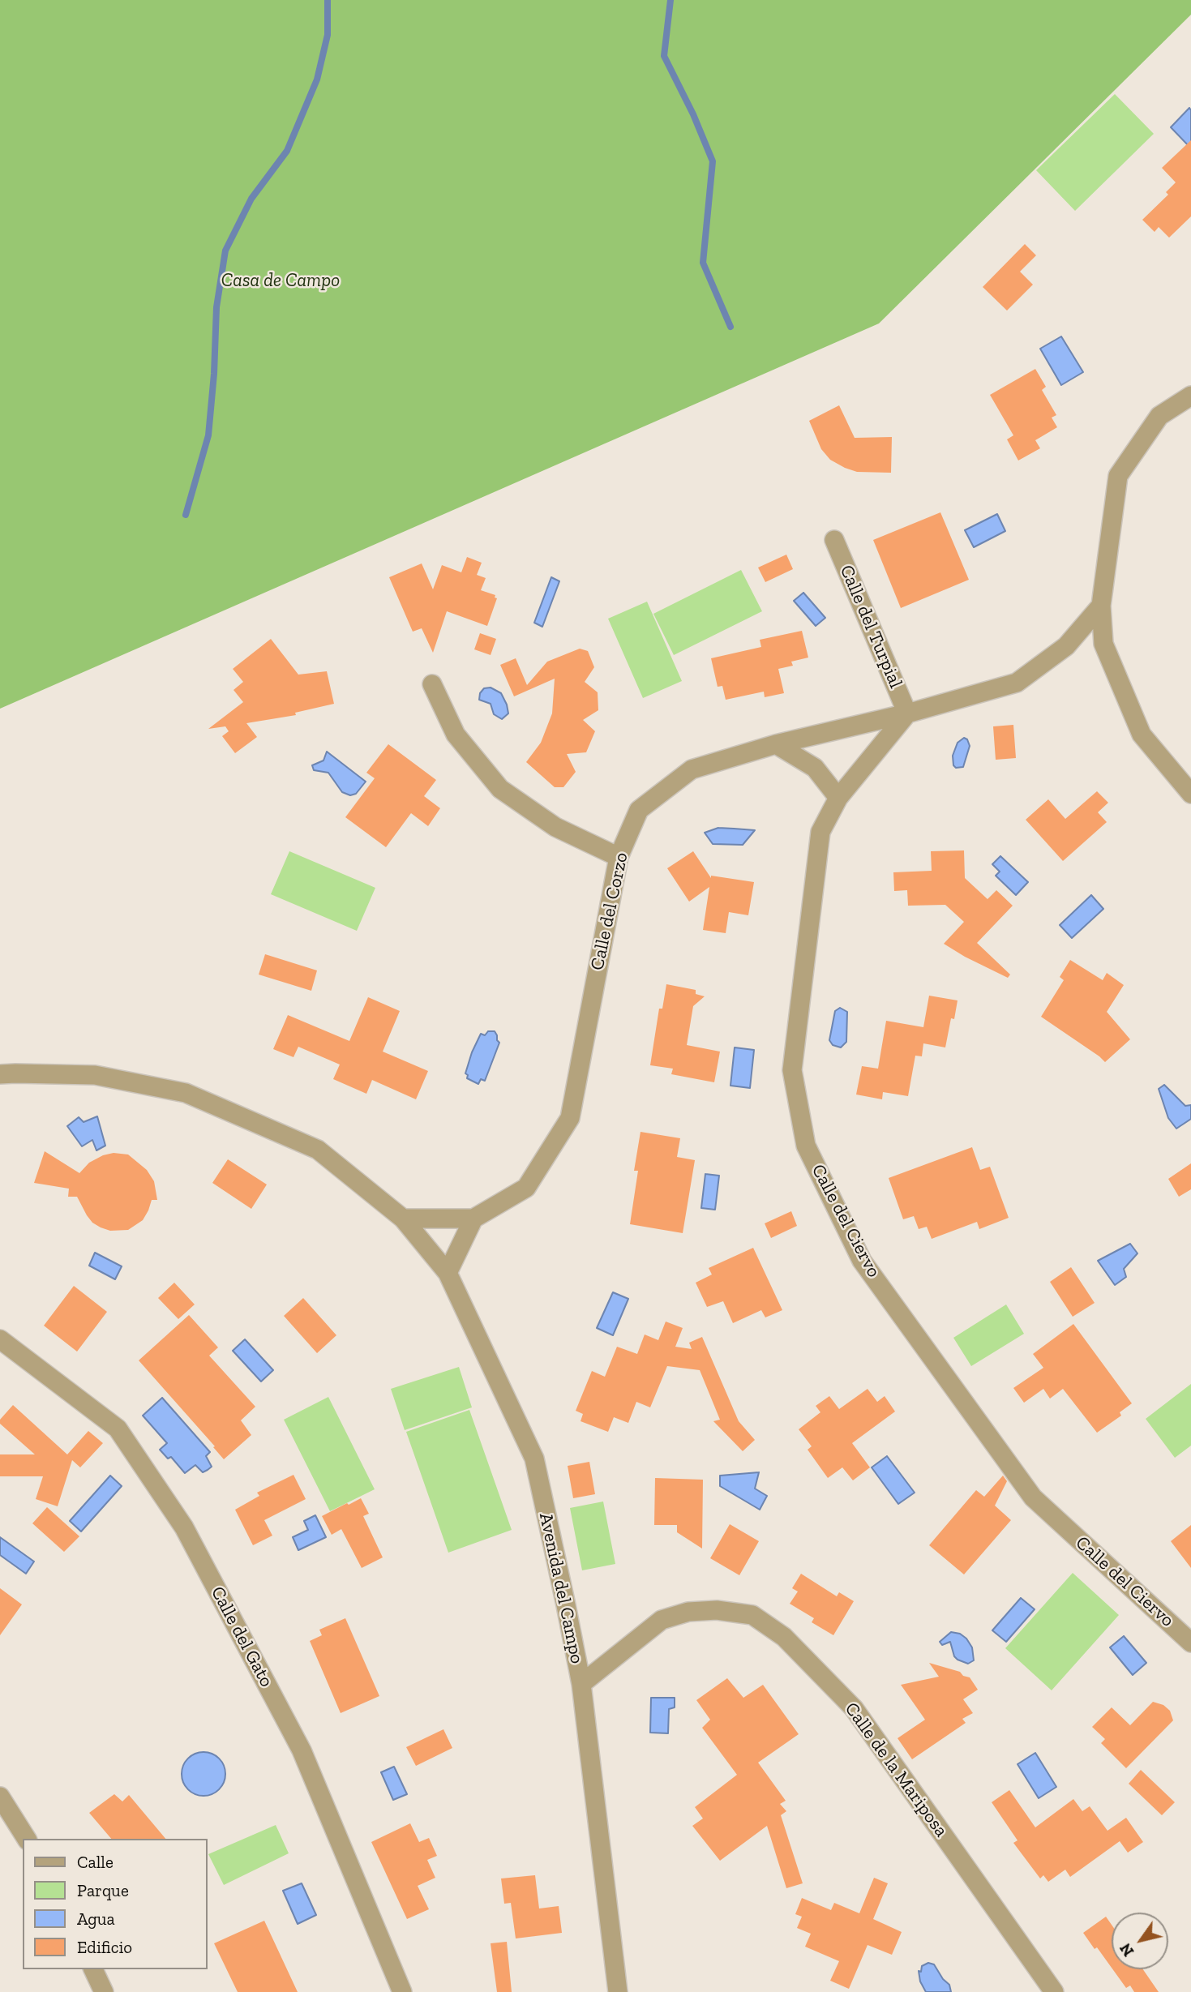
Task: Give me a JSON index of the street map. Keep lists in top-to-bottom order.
{
  "streets": {
    "street": [
      "Calle del Turpial",
      "Calle del Corzo",
      "Calle del Ciervo",
      "Avenida del Campo",
      "Calle del Gato",
      "Calle de la Mariposa"
    ]
  },
  "crossings": [
    ["Calle del Turpial", "Calle del Corzo"],
    ["Calle del Turpial", "Calle del Ciervo"],
    ["Calle del Corzo", "Calle del Ciervo"],
    ["Avenida del Campo", "Calle de la Mariposa"]
  ],
  "parks": ["Casa de Campo"],
  "legend": [
    "Calle",
    "Parque",
    "Agua",
    "Edificio"
  ],
  "north": "bottom left"
}
